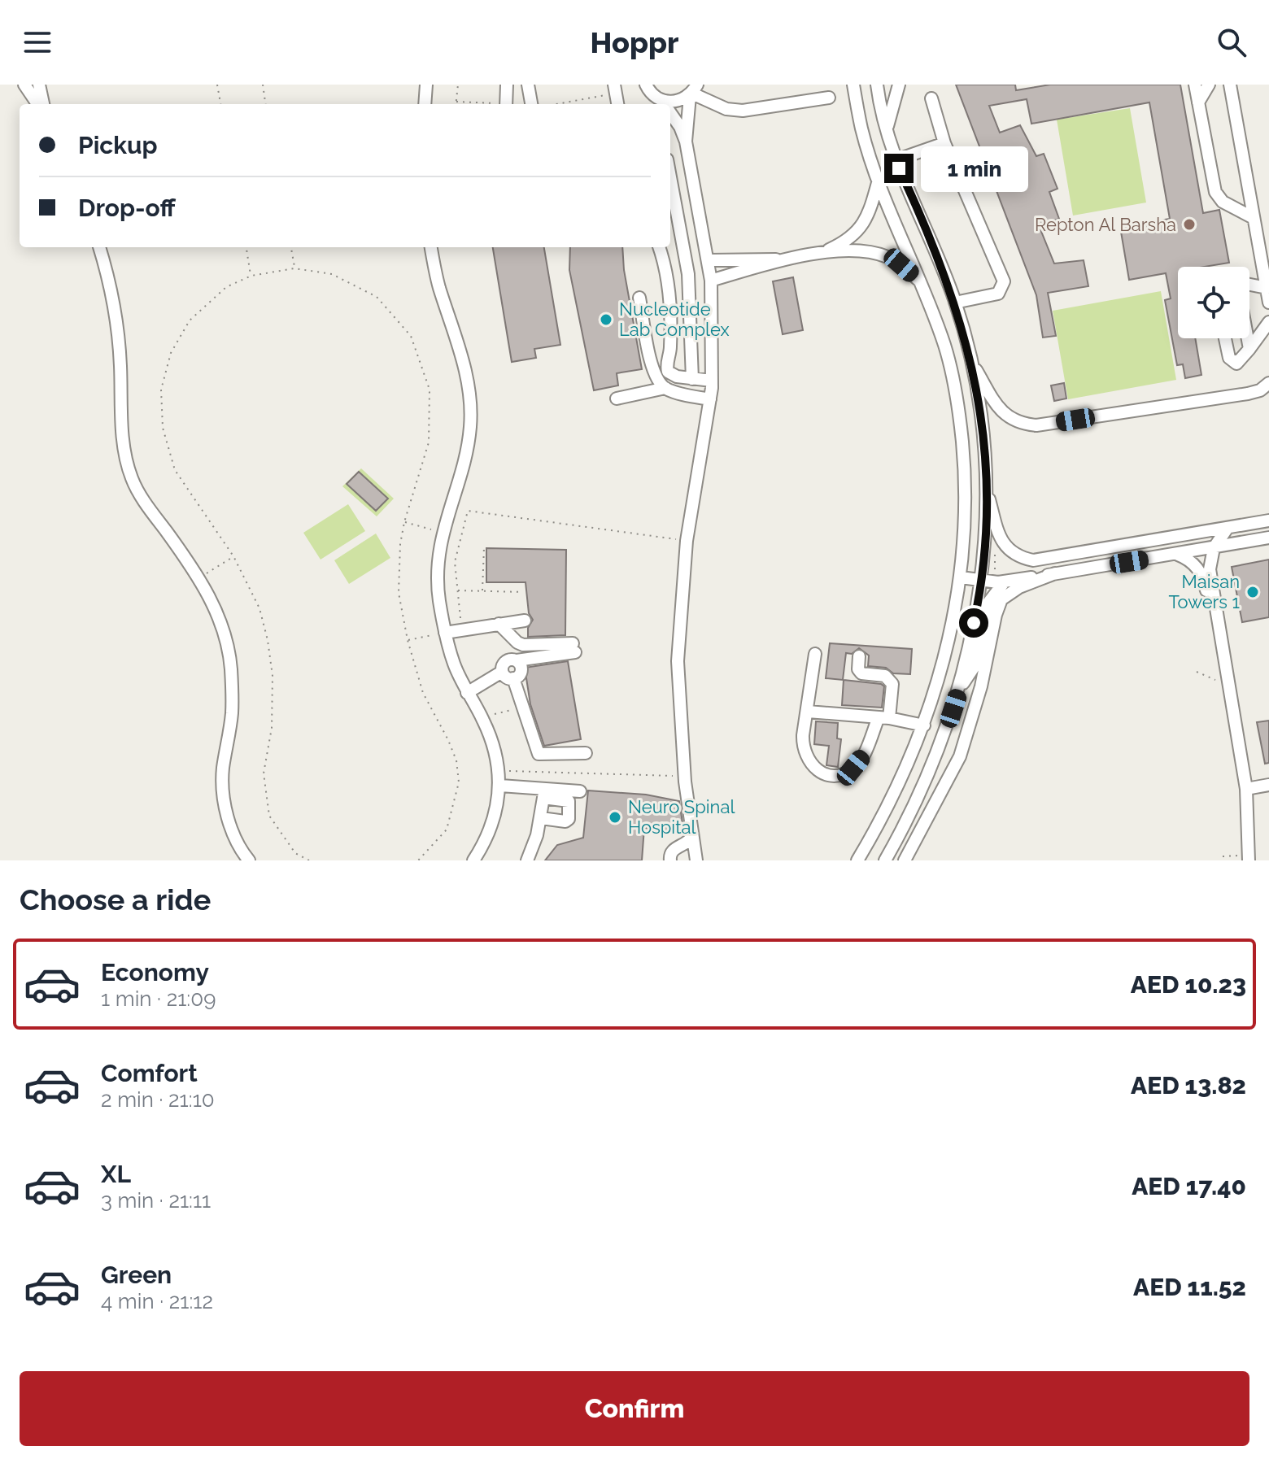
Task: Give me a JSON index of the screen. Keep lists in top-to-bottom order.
{
  "places": [
    "Repton Al Barsha",
    "Nucleotide Lab Complex",
    "Maisan Towers 1",
    "Neuro Spinal Hospital"
  ],
  "page": {
    "header": "Hoppr",
    "banner": ["Pickup", "Drop-off"],
    "bubble": "1 min",
    "heading": "Choose a ride",
    "list": [
      {
        "name": "Economy",
        "note": "1 min · 21:09",
        "value": "AED 10.23"
      },
      {
        "name": "Comfort",
        "note": "2 min · 21:10",
        "value": "AED 13.82"
      },
      {
        "name": "XL",
        "note": "3 min · 21:11",
        "value": "AED 17.40"
      },
      {
        "name": "Green",
        "note": "4 min · 21:12",
        "value": "AED 11.52"
      }
    ],
    "buttons": "Confirm"
  }
}
